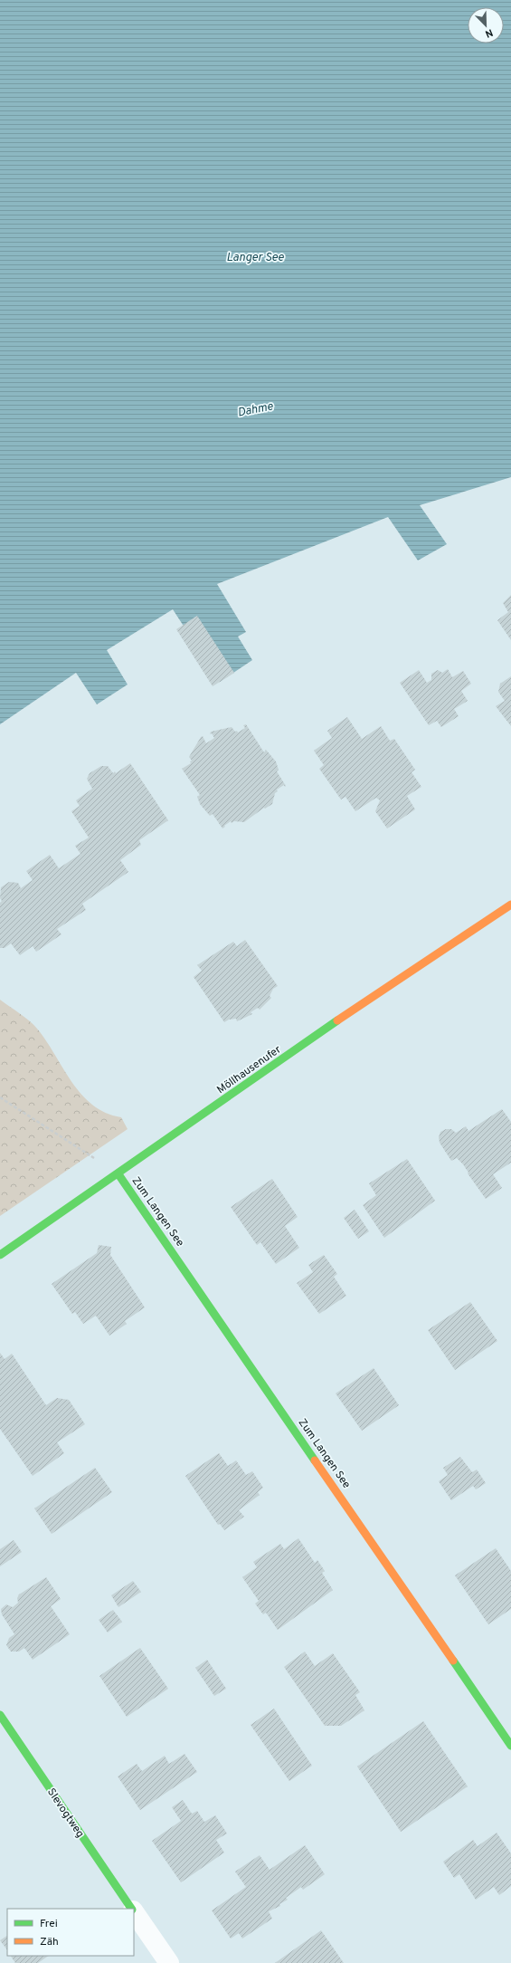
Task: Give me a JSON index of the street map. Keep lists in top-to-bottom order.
{
  "streets": {
    "street": ["Möllhausenufer", "Zum Langen See", "Slevogtweg"]
  },
  "crossings": [
    ["Möllhausenufer", "Zum Langen See"]
  ],
  "water": ["Langer See", "Dahme"],
  "legend": ["Frei", "Zäh"],
  "north": "bottom right"
}
